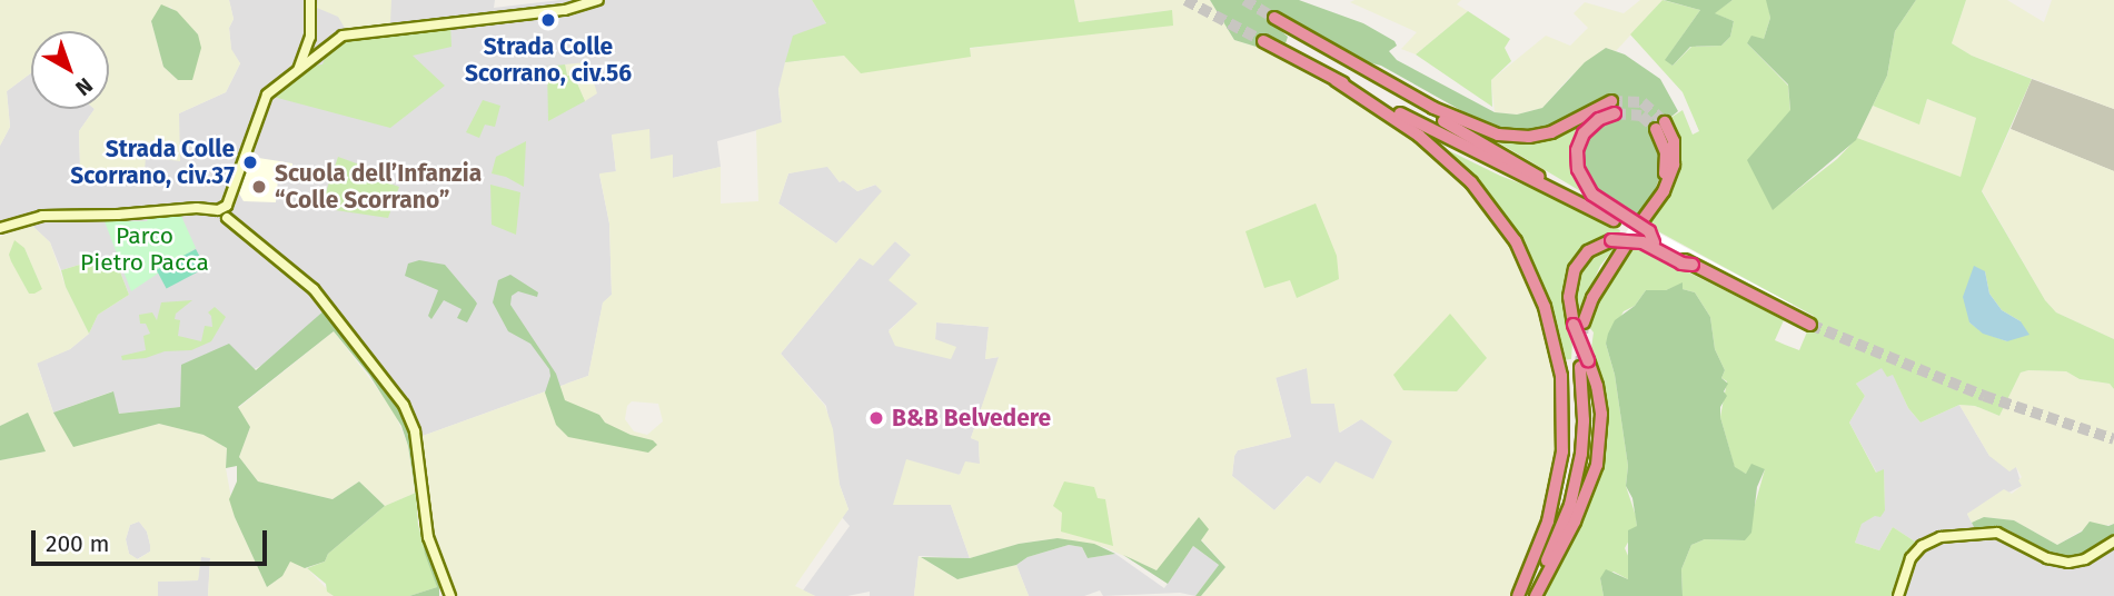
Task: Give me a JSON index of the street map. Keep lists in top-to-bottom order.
{
  "parks": ["Parco Pietro Pacca"],
  "places": [
    "Strada Colle Scorrano, civ.56",
    "Strada Colle Scorrano, civ.37",
    "Scuola dell’Infanzia “Colle Scorrano”",
    "B&B Belvedere"
  ],
  "scale_bar": "200 m",
  "north": "bottom right"
}
